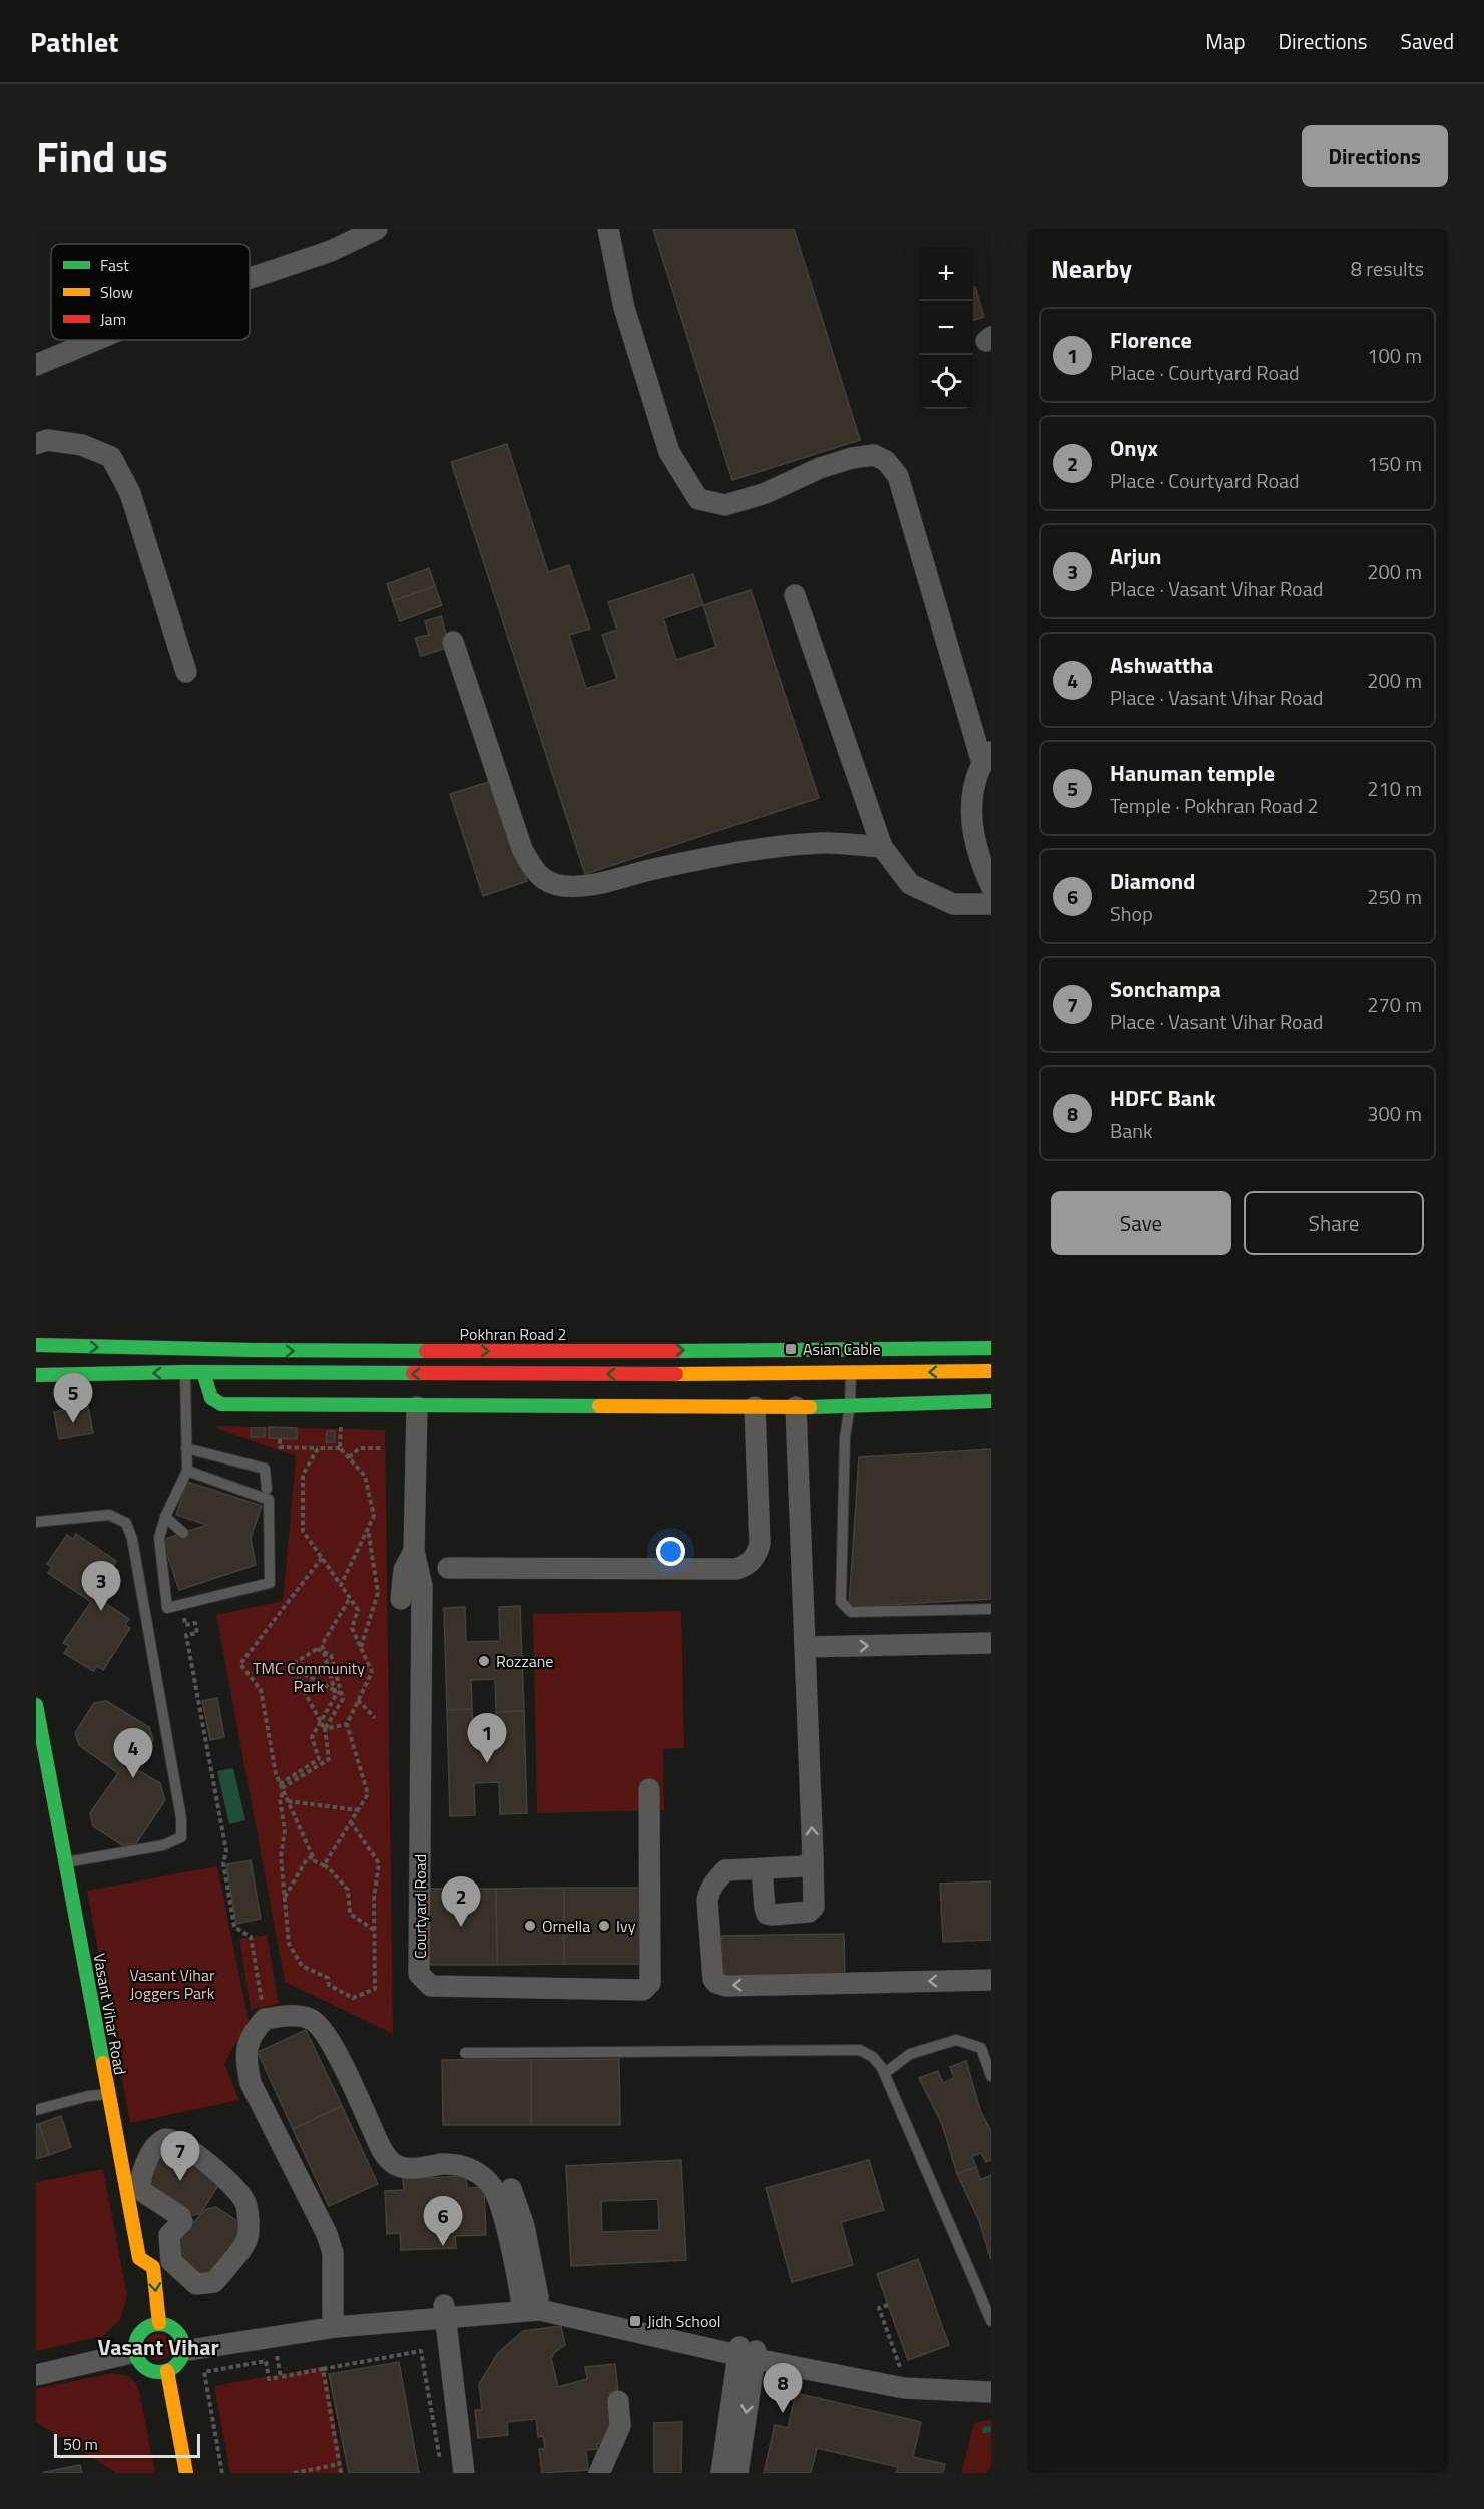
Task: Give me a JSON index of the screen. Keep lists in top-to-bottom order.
{
  "streets": {
    "main road": ["Pokhran Road 2", "Vasant Vihar Road"],
    "street": ["Courtyard Road"]
  },
  "districts": ["Vasant Vihar"],
  "parks": ["TMC Community Park", "Vasant Vihar Joggers Park"],
  "places": {
    "transit": ["Asian Cable", "Jidh School"],
    "other": ["Rozzane", "Ornella", "Ivy"]
  },
  "legend": ["Fast", "Slow", "Jam"],
  "scale_bar": "50 m",
  "page": {
    "header": "Pathlet",
    "nav": ["Map", "Directions", "Saved"],
    "title": "Find us",
    "buttons": [
      "Directions",
      ["Save", "Share"]
    ],
    "heading": ["Nearby", "8 results"],
    "map_buttons": ["+", "−"],
    "list": [
      {
        "mark": "1",
        "name": "Florence",
        "note": "Place · Courtyard Road",
        "value": "100 m"
      },
      {
        "mark": "2",
        "name": "Onyx",
        "note": "Place · Courtyard Road",
        "value": "150 m"
      },
      {
        "mark": "3",
        "name": "Arjun",
        "note": "Place · Vasant Vihar Road",
        "value": "200 m"
      },
      {
        "mark": "4",
        "name": "Ashwattha",
        "note": "Place · Vasant Vihar Road",
        "value": "200 m"
      },
      {
        "mark": "5",
        "name": "Hanuman temple",
        "note": "Temple · Pokhran Road 2",
        "value": "210 m"
      },
      {
        "mark": "6",
        "name": "Diamond",
        "note": "Shop",
        "value": "250 m"
      },
      {
        "mark": "7",
        "name": "Sonchampa",
        "note": "Place · Vasant Vihar Road",
        "value": "270 m"
      },
      {
        "mark": "8",
        "name": "HDFC Bank",
        "note": "Bank",
        "value": "300 m"
      }
    ],
    "pins": [
      "5",
      "3",
      "1",
      "4",
      "2",
      "7",
      "6",
      "8"
    ],
    "scale": "50 m"
  }
}
